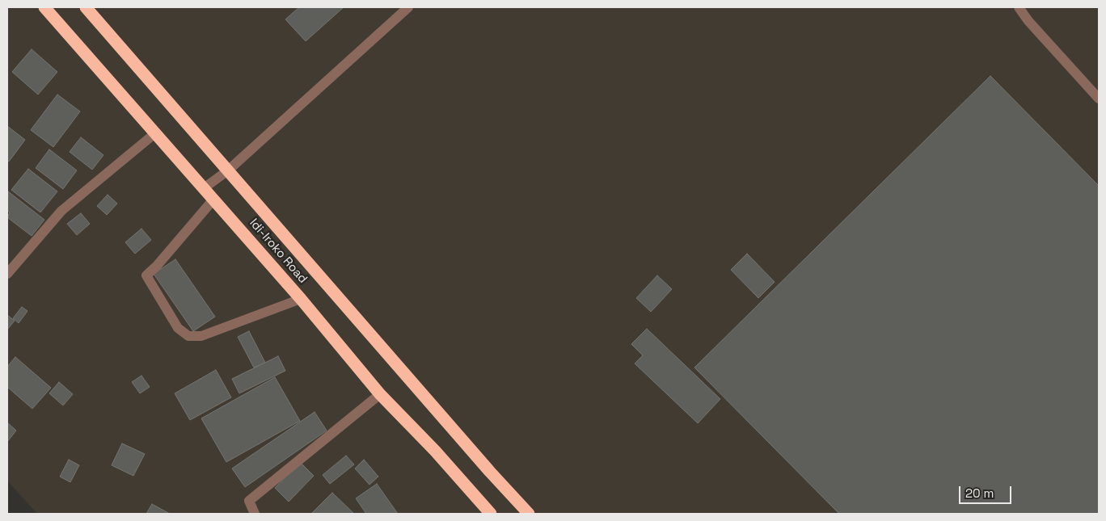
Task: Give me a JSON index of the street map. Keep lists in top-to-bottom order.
{
  "streets": {
    "highway": ["Idi-Iroko Road"]
  },
  "scale_bar": "20 m"
}
